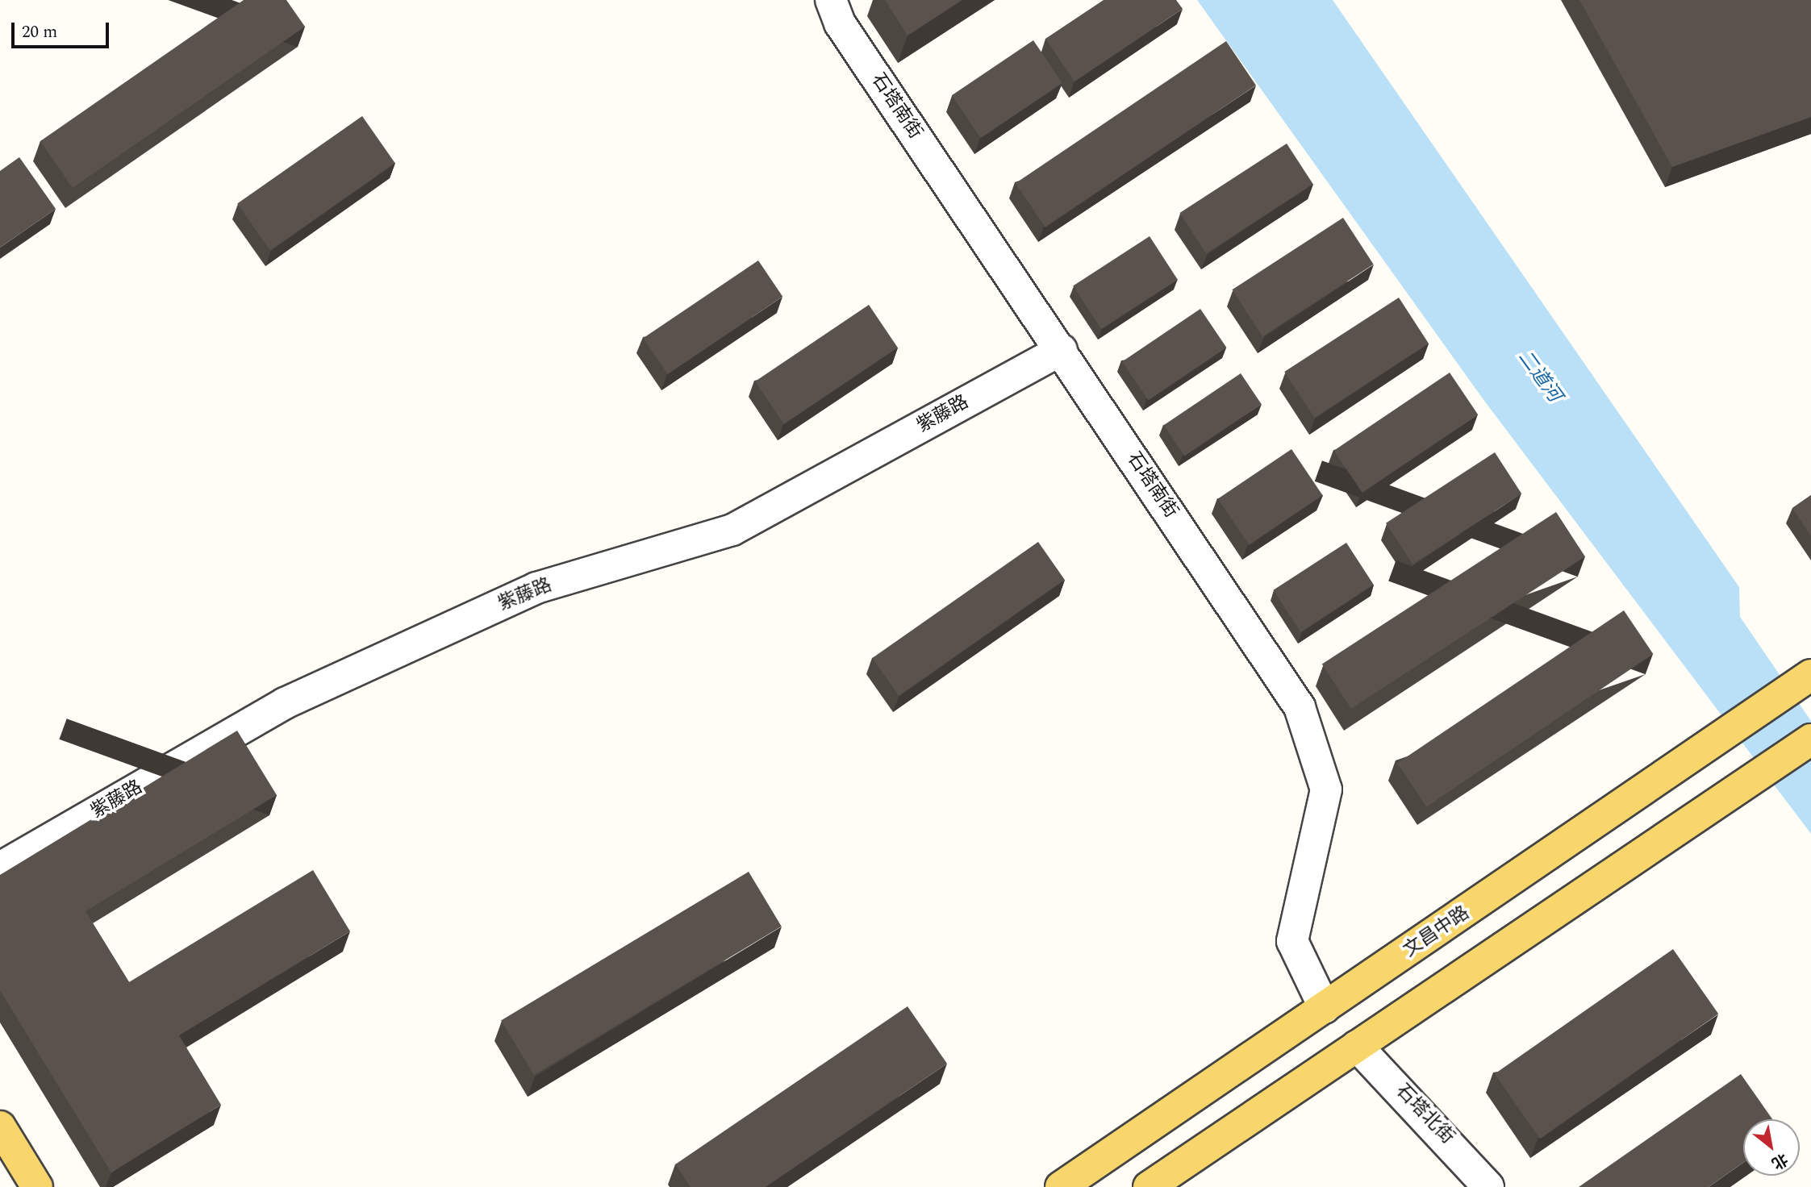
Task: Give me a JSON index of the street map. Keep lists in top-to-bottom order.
{
  "streets": {
    "main road": ["文昌中路"],
    "street": ["石塔南街", "紫藤路", "石塔北街"]
  },
  "crossings": [
    ["石塔南街", "紫藤路"],
    ["石塔南街", "文昌中路"]
  ],
  "water": ["二道河"],
  "scale_bar": "20 m",
  "north": "bottom right"
}
